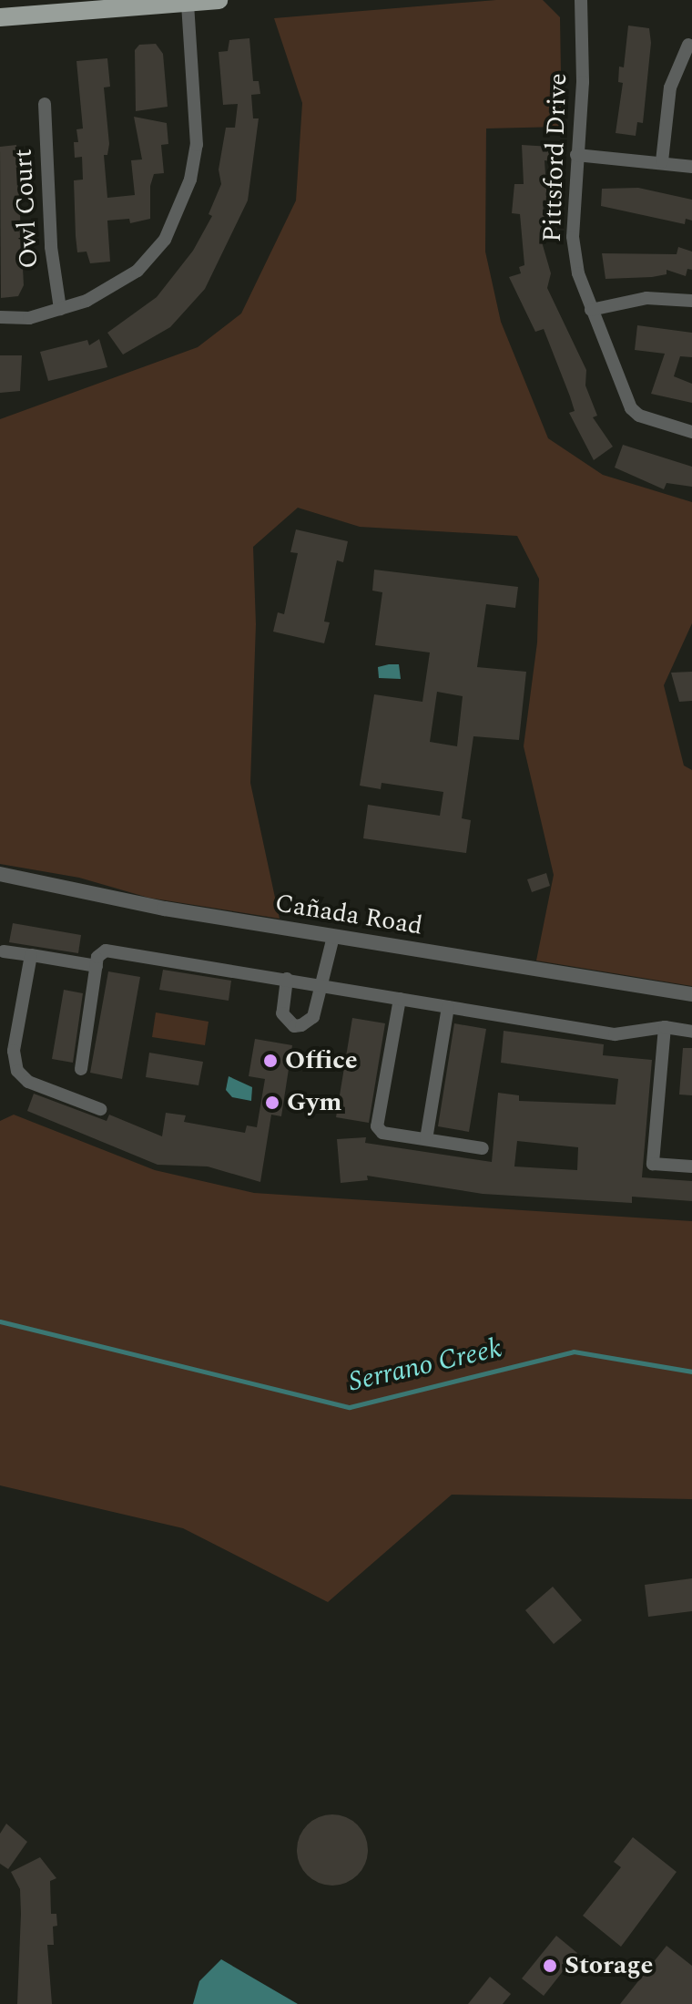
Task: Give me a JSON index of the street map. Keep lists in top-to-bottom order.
{
  "streets": {
    "street": ["Pittsford Drive", "Owl Court", "Cañada Road"]
  },
  "water": ["Serrano Creek"],
  "places": ["Office", "Gym", "Storage"]
}
